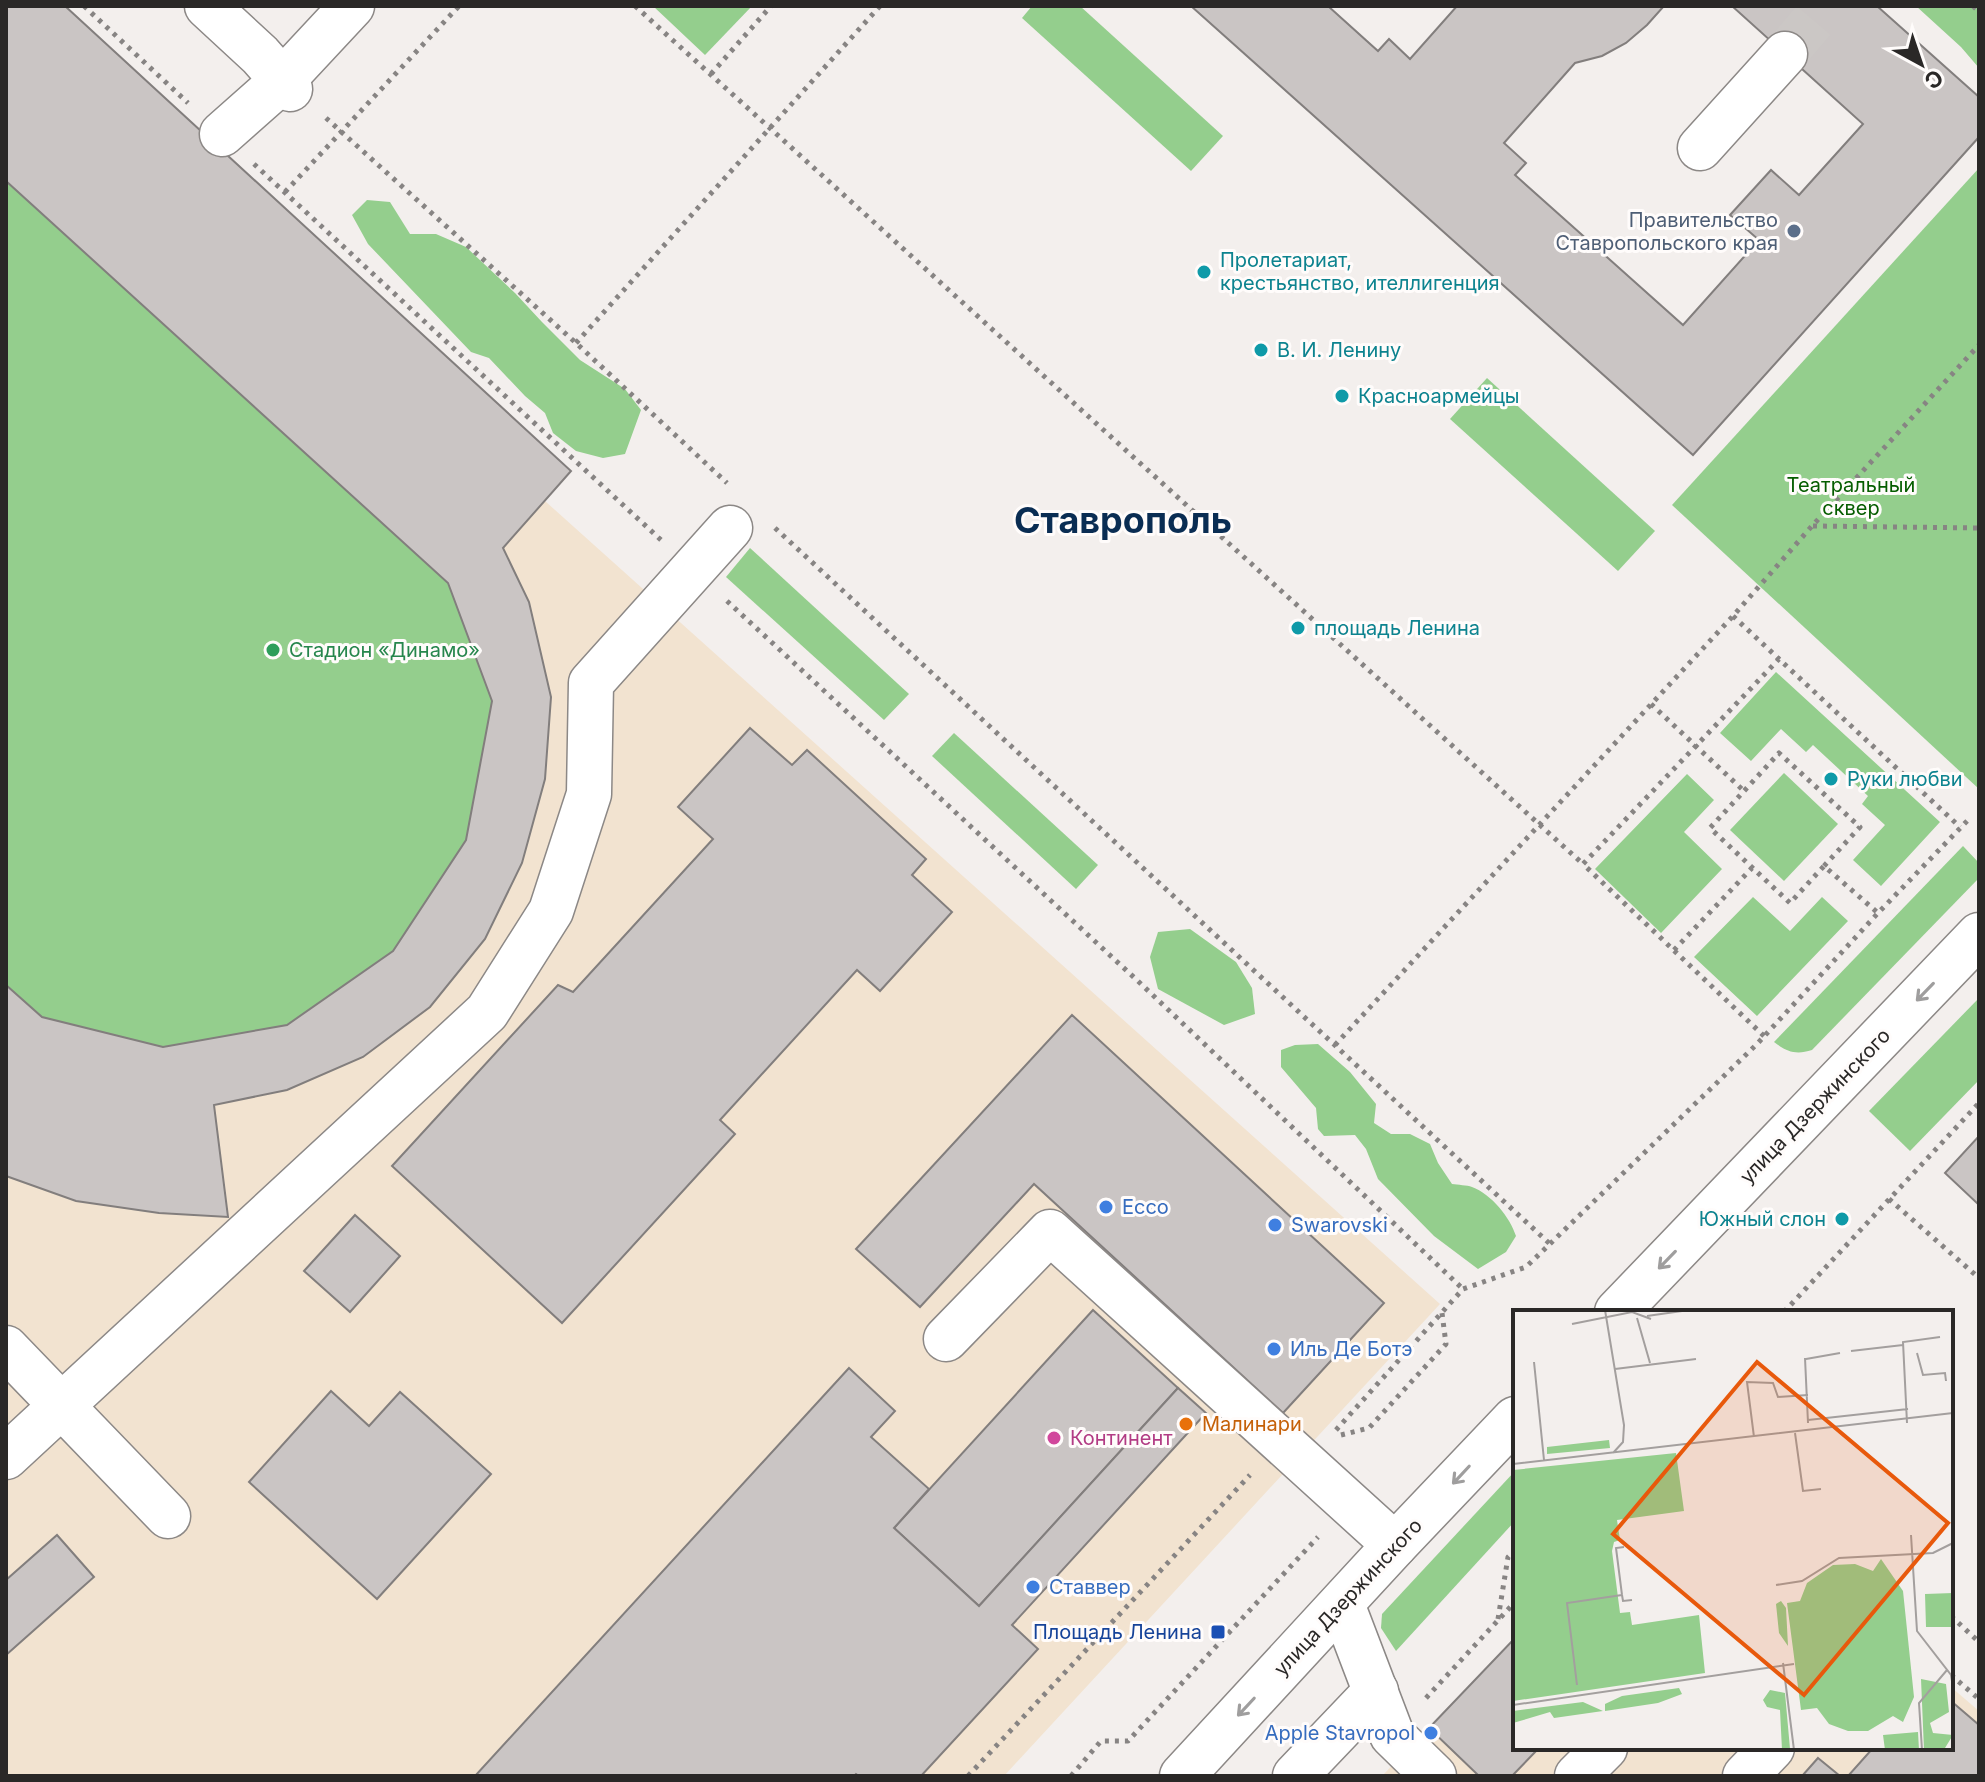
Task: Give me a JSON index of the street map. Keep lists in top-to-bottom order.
{
  "streets": {
    "main road": ["улица Дзержинского"]
  },
  "one_way": ["улица Дзержинского"],
  "districts": ["Ставрополь"],
  "parks": ["Театральный сквер"],
  "places": {
    "other": [
      "Правительство Ставропольского края",
      "Пролетариат, крестьянство, ителлигенция",
      "В. И. Ленину",
      "Красноармейцы",
      "площадь Ленина",
      "Стадион «Динамо»",
      "Руки любви",
      "Ecco",
      "Южный слон",
      "Swarovski",
      "Иль Де Ботэ",
      "Малинари",
      "Континент",
      "Ставвер",
      "Apple Stavropol"
    ],
    "transit": ["Площадь Ленина"]
  },
  "north": "bottom right"
}
